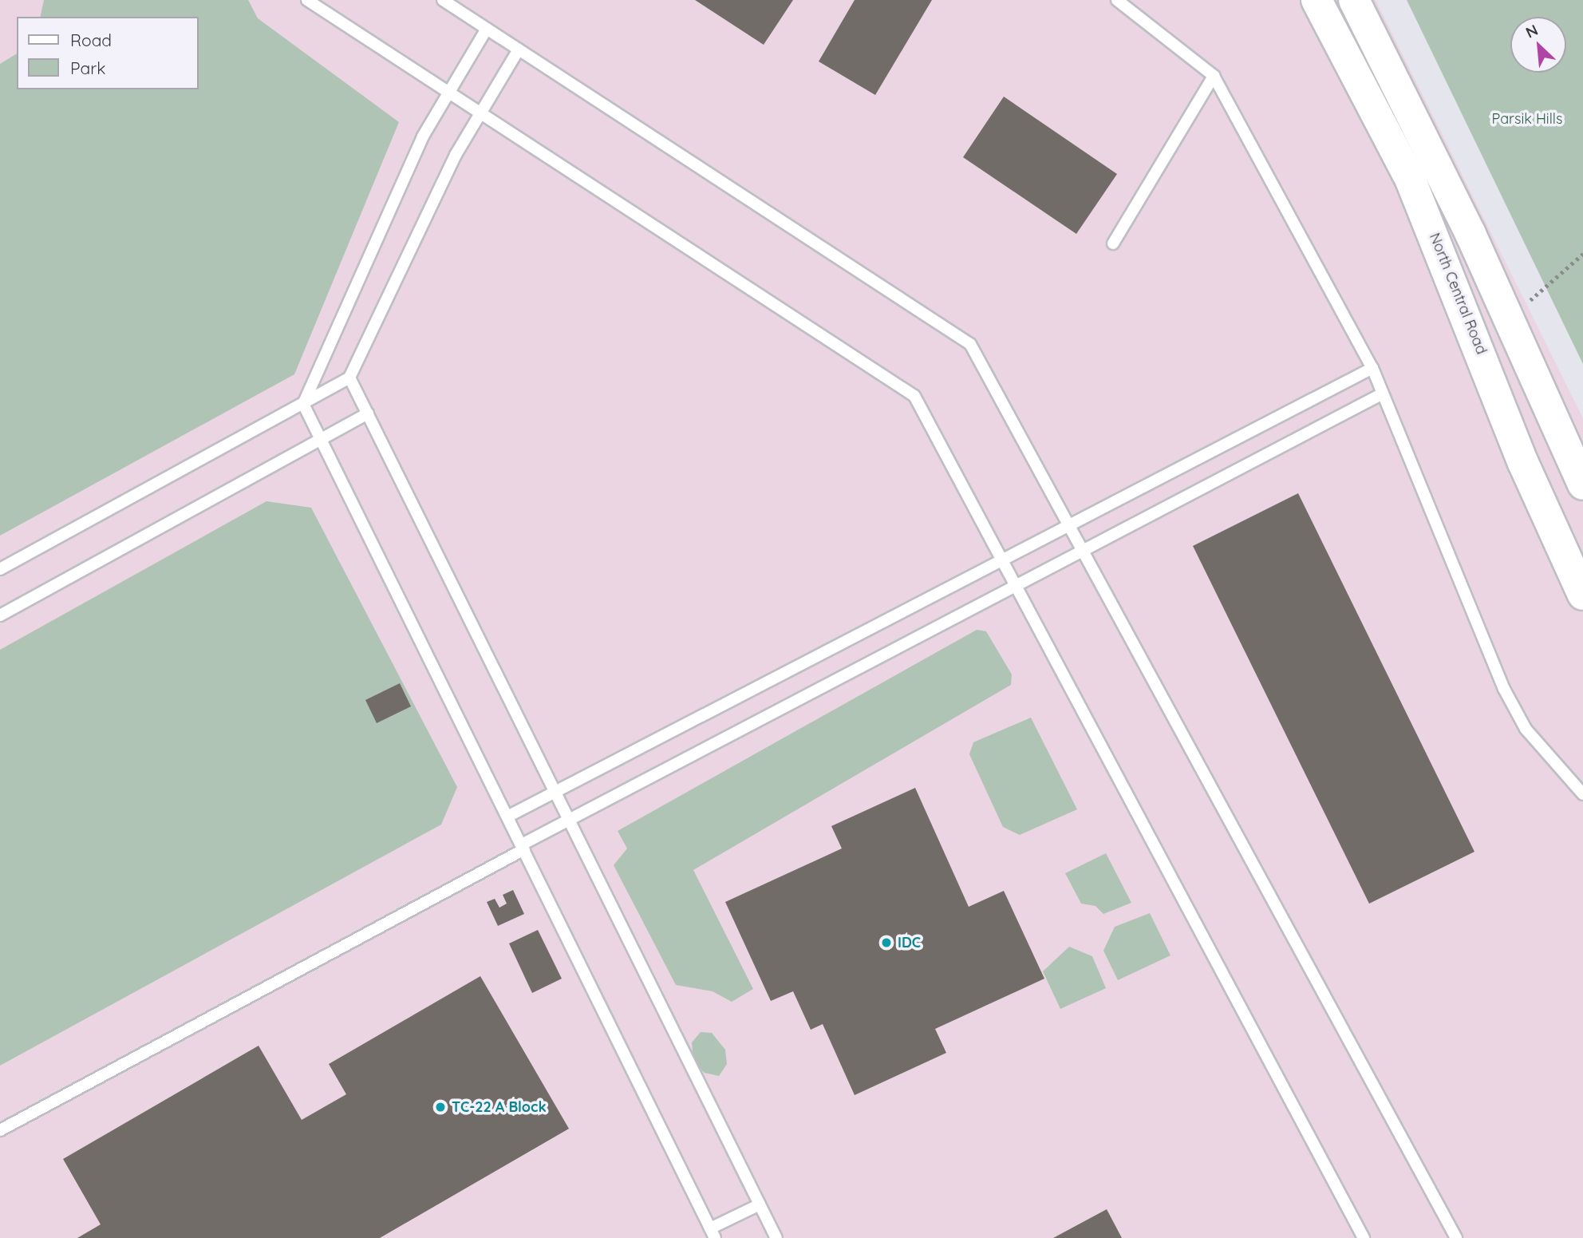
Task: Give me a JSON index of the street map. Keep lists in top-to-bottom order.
{
  "streets": {
    "main road": ["North Central Road"]
  },
  "parks": ["Parsik Hills"],
  "places": ["IDC", "TC-22 A Block"],
  "legend": ["Road", "Park"],
  "north": "top left"
}
